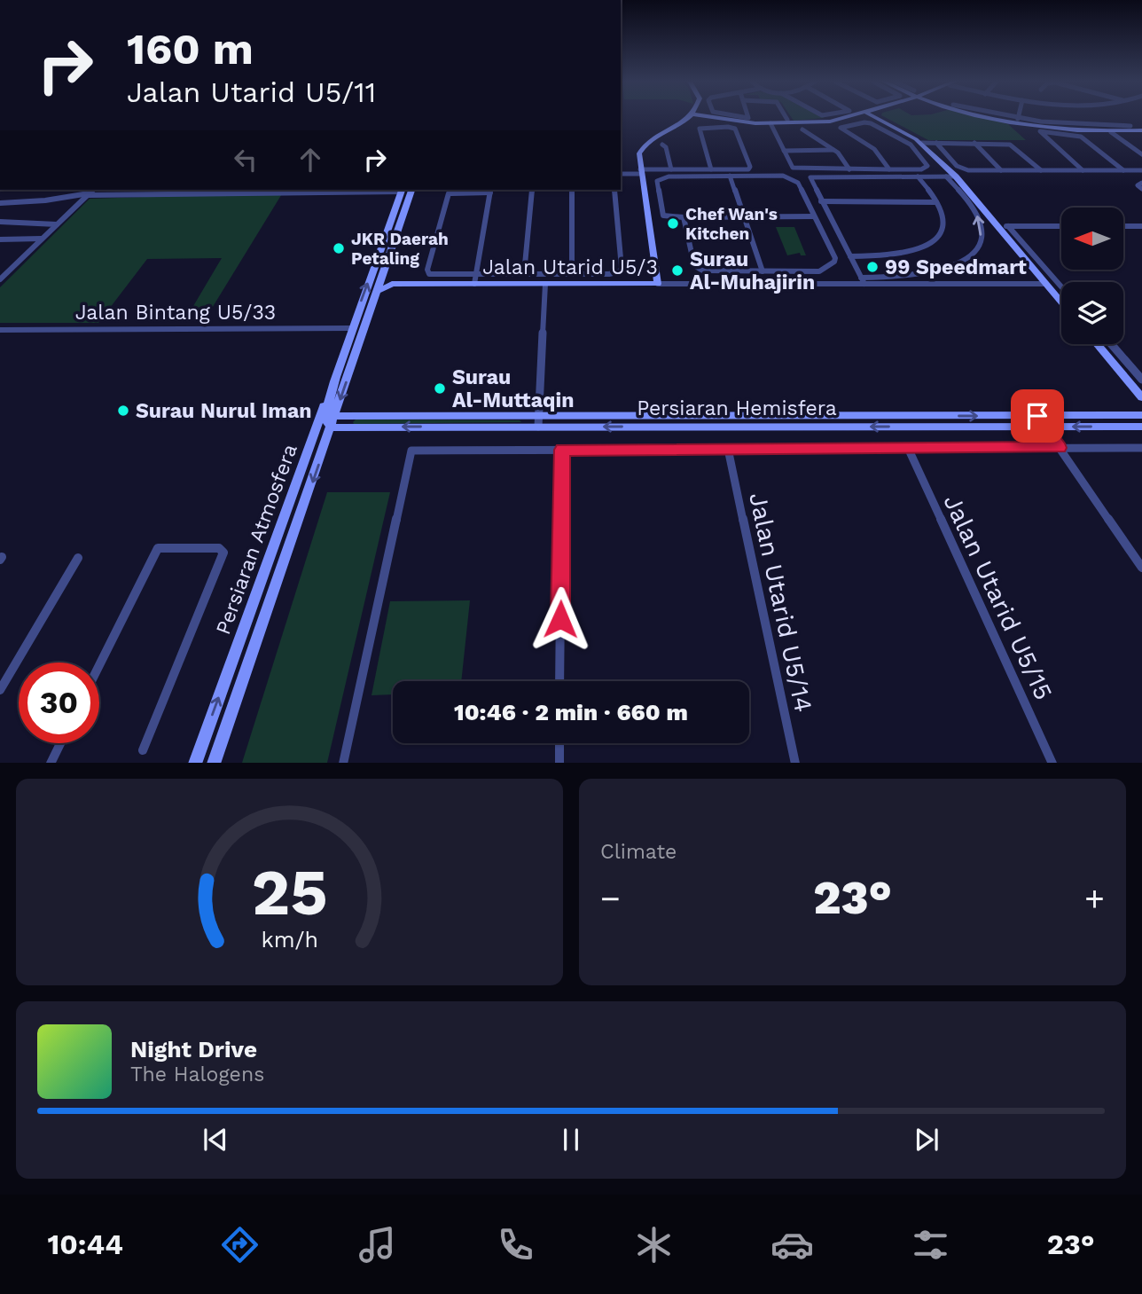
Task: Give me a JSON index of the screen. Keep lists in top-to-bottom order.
{
  "streets": {
    "street": [
      "Jalan Utarid U5/3",
      "Jalan Bintang U5/33",
      "Persiaran Hemisfera",
      "Persiaran Atmosfera",
      "Jalan Utarid U5/15",
      "Jalan Utarid U5/14"
    ]
  },
  "crossings": [
    ["Jalan Bintang U5/33", "Persiaran Atmosfera"],
    ["Persiaran Hemisfera", "Persiaran Atmosfera"]
  ],
  "places": [
    "Chef Wan's Kitchen",
    "JKR Daerah Petaling",
    "99 Speedmart",
    "Surau Al-Muhajirin",
    "Surau Al-Muttaqin",
    "Surau Nurul Iman"
  ],
  "north": "left",
  "page": {
    "turn": ["160 m", "Jalan Utarid U5/11"],
    "limit": "30",
    "trip": "10:46 · 2 min · 660 m",
    "tile": "Climate",
    "heat": ["−", "23°", "+"],
    "song": ["Night Drive", "The Halogens"],
    "tabs": ["10:44", "23°"],
    "gauge": ["25", "km/h"]
  }
}
